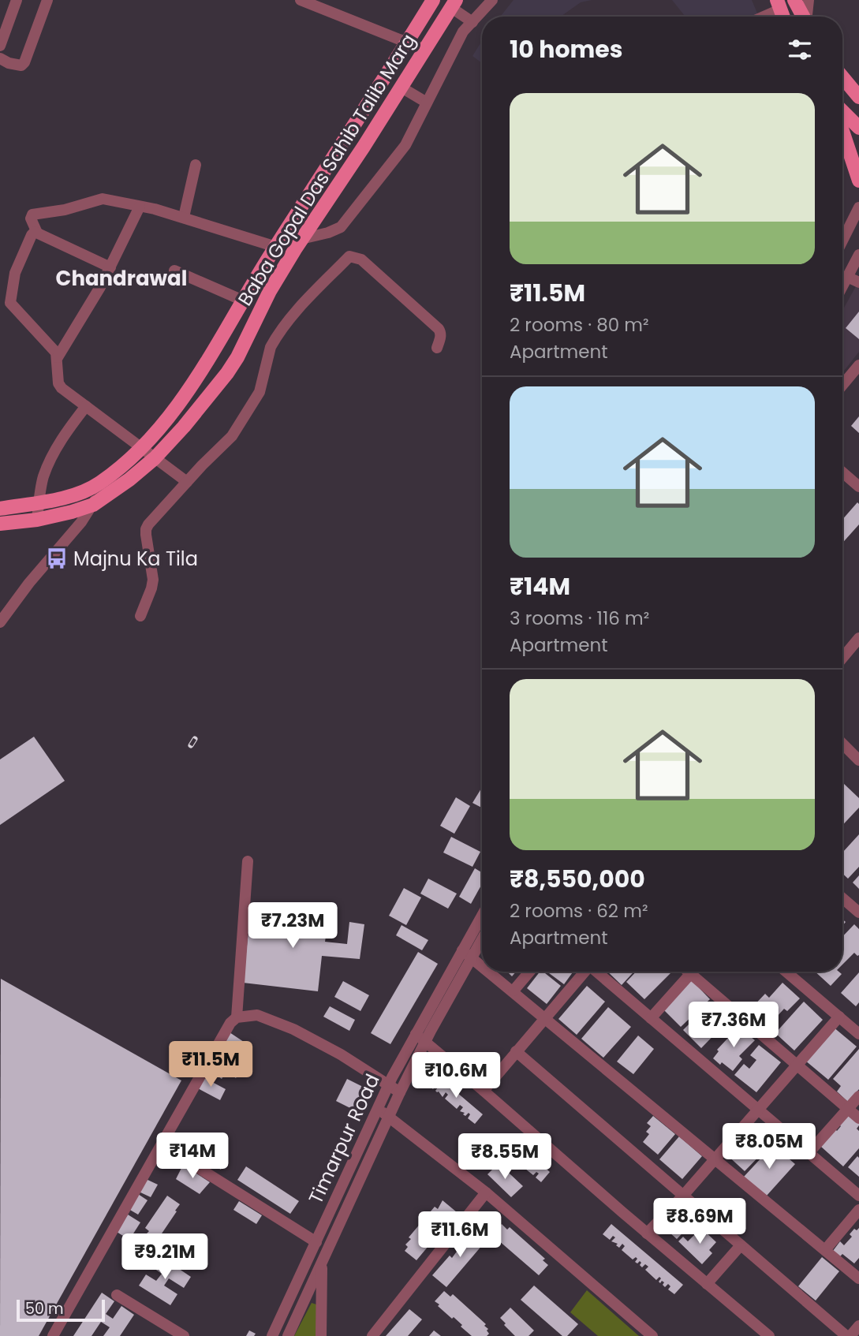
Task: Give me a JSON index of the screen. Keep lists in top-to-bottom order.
{
  "streets": {
    "main road": ["Baba Gopal Das Sahib Talib Marg"],
    "street": ["Timarpur Road"]
  },
  "districts": ["Chandrawal"],
  "places": {
    "bus stop": ["Majnu Ka Tila"]
  },
  "scale_bar": "50 m",
  "page": {
    "heading": "10 homes",
    "list": [
      {
        "name": "₹11.5M",
        "note": "2 rooms · 80 m² · Apartment"
      },
      {
        "name": "₹14M",
        "note": "3 rooms · 116 m² · Apartment"
      },
      {
        "name": "₹8,550,000",
        "note": "2 rooms · 62 m² · Apartment"
      }
    ],
    "price": [
      "₹7.23M",
      "₹7.36M",
      "₹11.5M",
      "₹10.6M",
      "₹8.05M",
      "₹14M",
      "₹8.55M",
      "₹8.69M",
      "₹11.6M",
      "₹9.21M"
    ],
    "scale": "50 m"
  }
}
